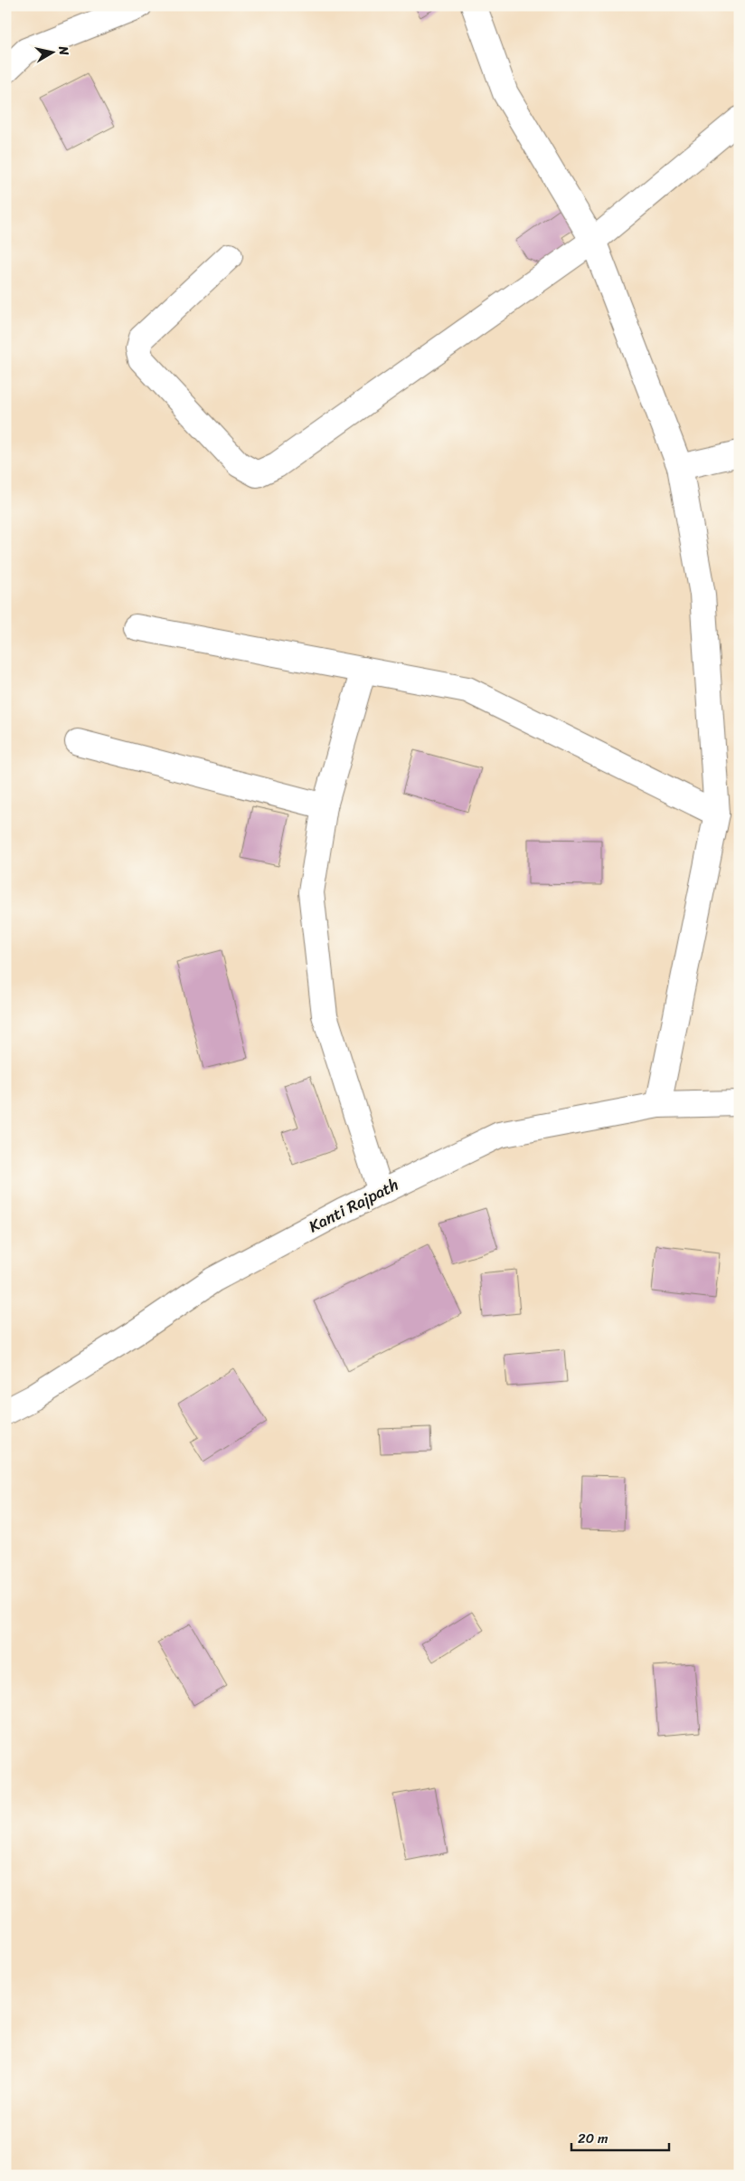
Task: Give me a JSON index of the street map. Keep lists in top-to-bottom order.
{
  "streets": {
    "street": ["Kanti Rajpath"]
  },
  "scale_bar": "20 m",
  "north": "right"
}
